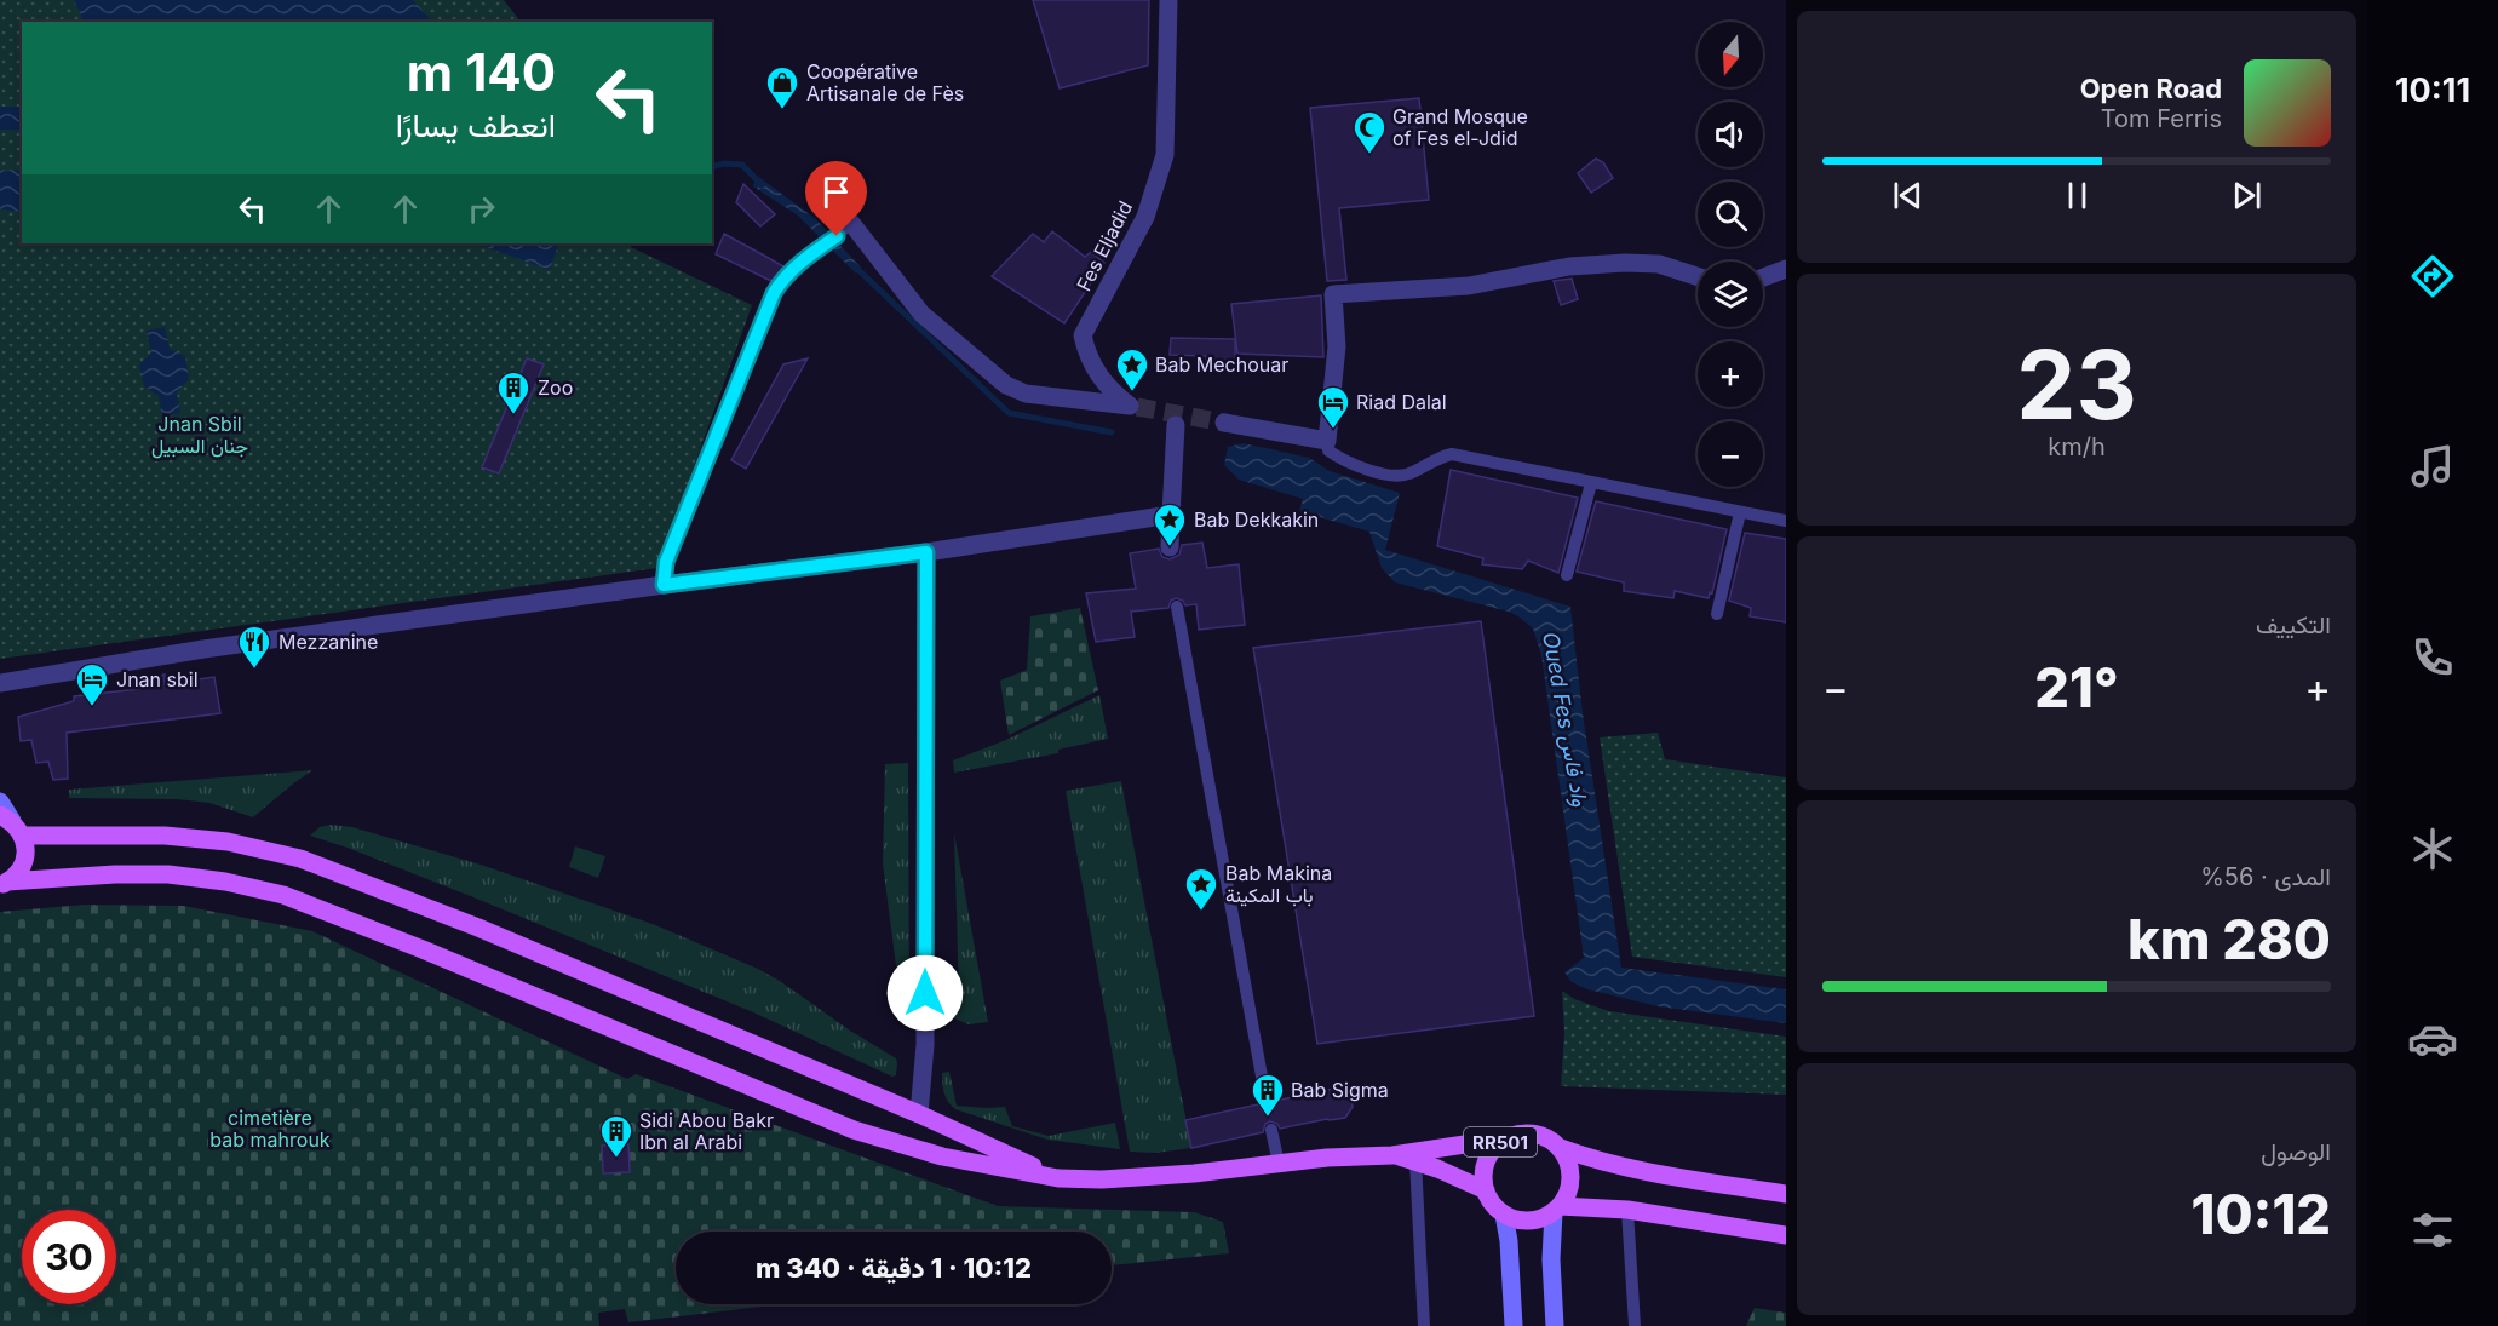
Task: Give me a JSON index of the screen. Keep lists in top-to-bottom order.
{
  "streets": {
    "main road": ["RR501"],
    "street": ["Fes Eljadid"]
  },
  "water": ["Oued Fes واد فاس"],
  "parks": ["Jnan Sbil جنان السبيل", "cimetière bab mahrouk"],
  "places": {
    "shop": ["Coopérative Artisanale de Fès"],
    "mosque": ["Grand Mosque of Fes el-Jdid"],
    "place": ["Bab Mechouar", "Bab Dekkakin", "Bab Makina باب المكينة"],
    "building": ["Zoo", "Bab Sigma", "Sidi Abou Bakr Ibn al Arabi"],
    "hotel": ["Riad Dalal", "Jnan sbil"],
    "restaurant": ["Mezzanine"]
  },
  "north": "bottom",
  "page": {
    "tabs": "10:11",
    "map_buttons": ["+", "−"],
    "turn": ["140 m", "انعطف يسارًا"],
    "song": ["Open Road", "Tom Ferris"],
    "tile": [
      ["23", "km/h"],
      "التكييف",
      ["المدى · 56%", "280 km"],
      ["الوصول", "10:12"]
    ],
    "heat": ["−", "21°", "+"],
    "limit": "30",
    "trip": "10:12 · 1 دقيقة · 340 m"
  }
}
